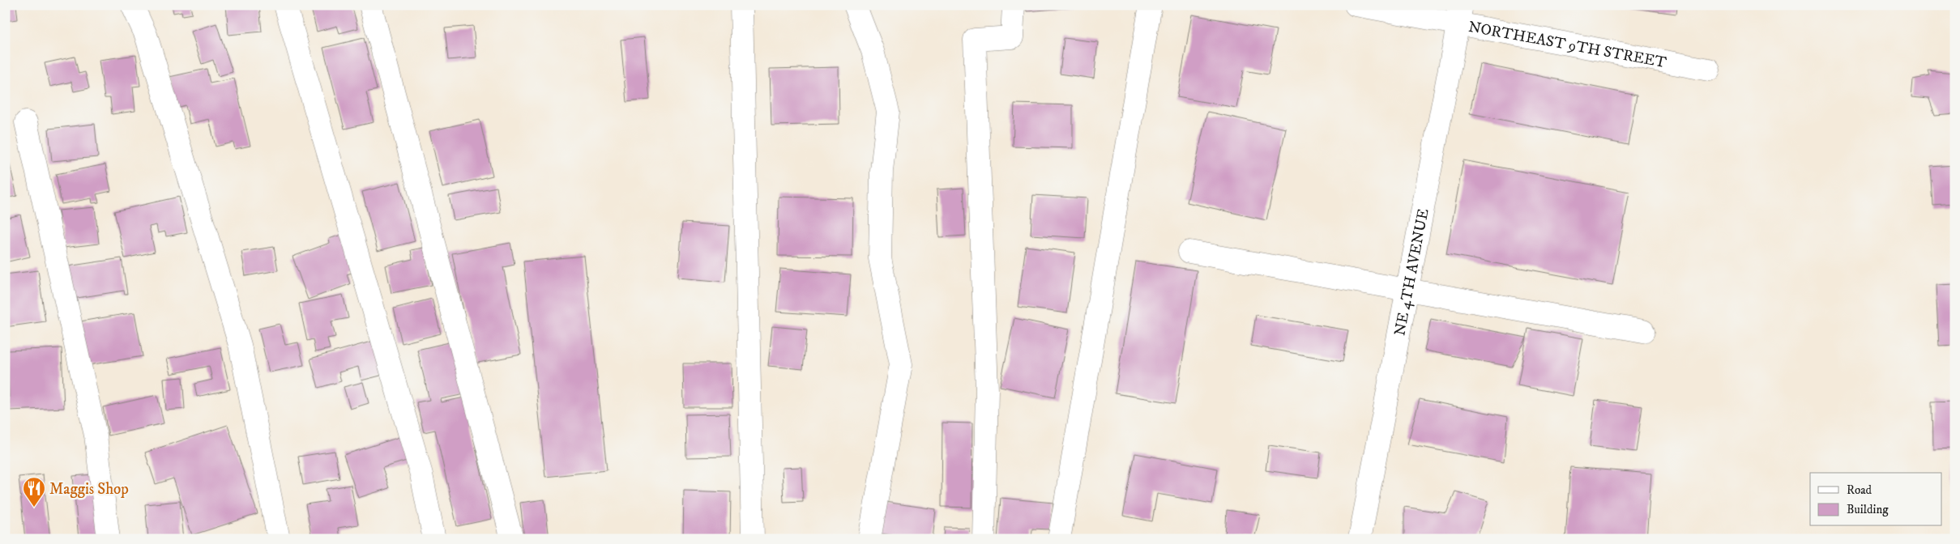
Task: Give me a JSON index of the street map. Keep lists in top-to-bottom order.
{
  "streets": {
    "street": ["NORTHEAST 9TH STREET", "NE 4TH AVENUE"]
  },
  "crossings": [
    ["NORTHEAST 9TH STREET", "NE 4TH AVENUE"]
  ],
  "places": {
    "restaurant": ["Maggis Shop"]
  },
  "legend": ["Road", "Building"]
}
